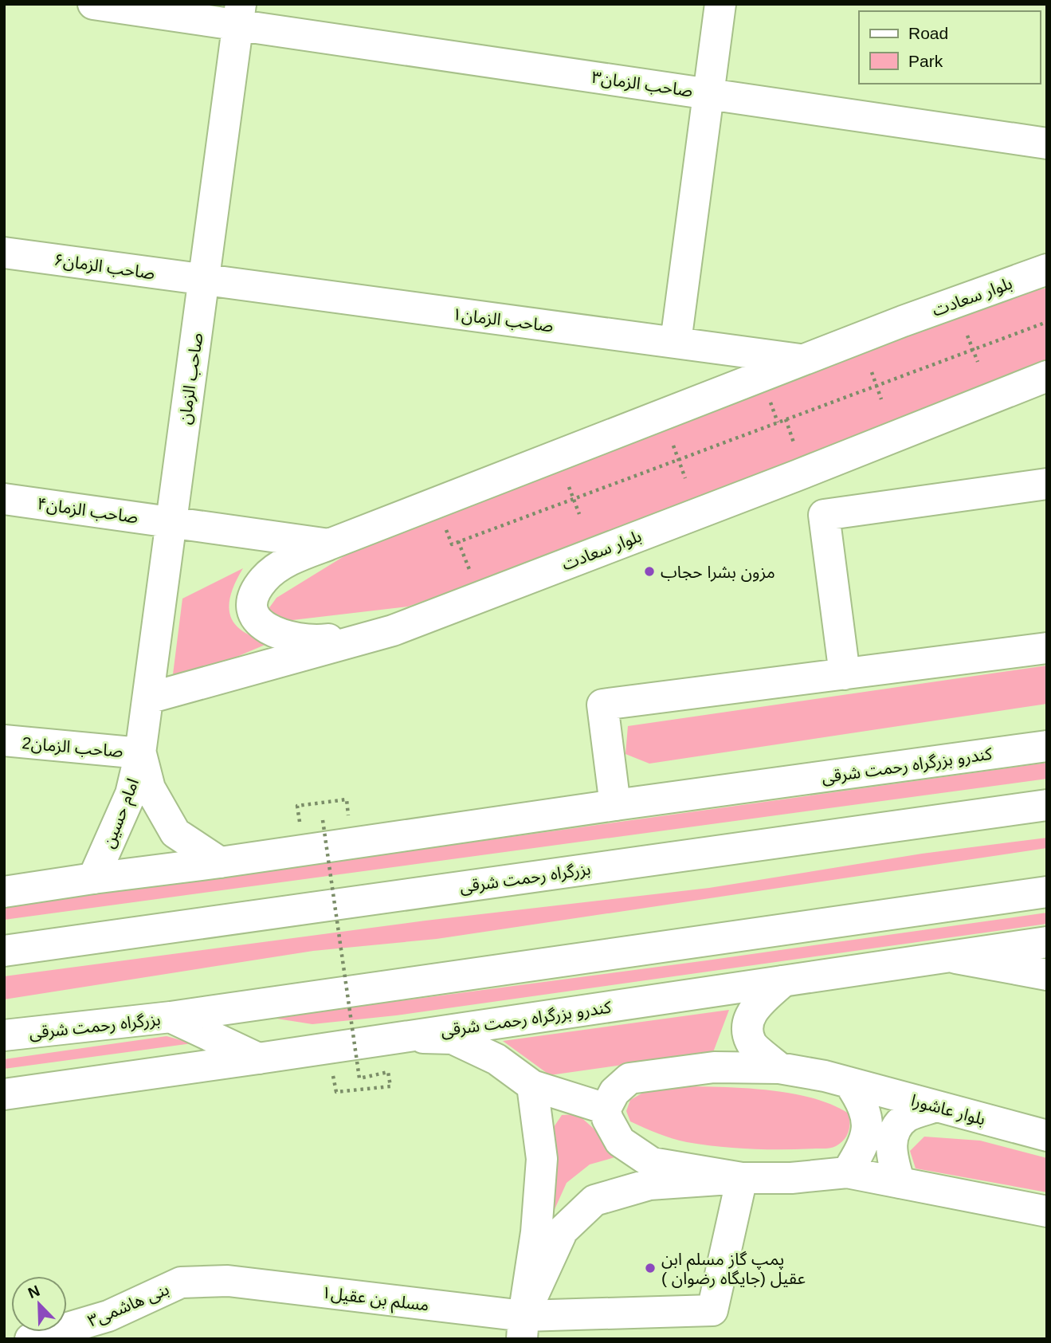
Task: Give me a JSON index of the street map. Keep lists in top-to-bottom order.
{
  "streets": {
    "main road": [
      "صاحب الزمان۳",
      "صاحب الزمان۶",
      "بلوار سعادت",
      "صاحب الزمان۱",
      "صاحب الزمان",
      "صاحب الزمان۴",
      "2صاحب الزمان",
      "کندرو بزرگراه رحمت شرقی",
      "امام حسین",
      "بزرگراه رحمت شرقی",
      "بلوار عاشورا",
      "مسلم بن عقیل۱",
      "بنی هاشمی۳"
    ]
  },
  "crossings": [
    ["صاحب الزمان۳", "صاحب الزمان"],
    ["صاحب الزمان۶", "صاحب الزمان۱"],
    ["صاحب الزمان۶", "صاحب الزمان"],
    ["بلوار سعادت", "صاحب الزمان۱"],
    ["بلوار سعادت", "صاحب الزمان"],
    ["بلوار سعادت", "صاحب الزمان۴"],
    ["صاحب الزمان۱", "صاحب الزمان"],
    ["صاحب الزمان", "صاحب الزمان۴"],
    ["صاحب الزمان", "2صاحب الزمان"],
    ["صاحب الزمان", "امام حسین"],
    ["2صاحب الزمان", "امام حسین"],
    ["کندرو بزرگراه رحمت شرقی", "امام حسین"],
    ["مسلم بن عقیل۱", "بنی هاشمی۳"]
  ],
  "places": ["مزون بشرا حجاب", "پمپ گاز مسلم ابن عقیل (جایگاه رضوان )"],
  "legend": ["Road", "Park"],
  "north": "top left"
}
